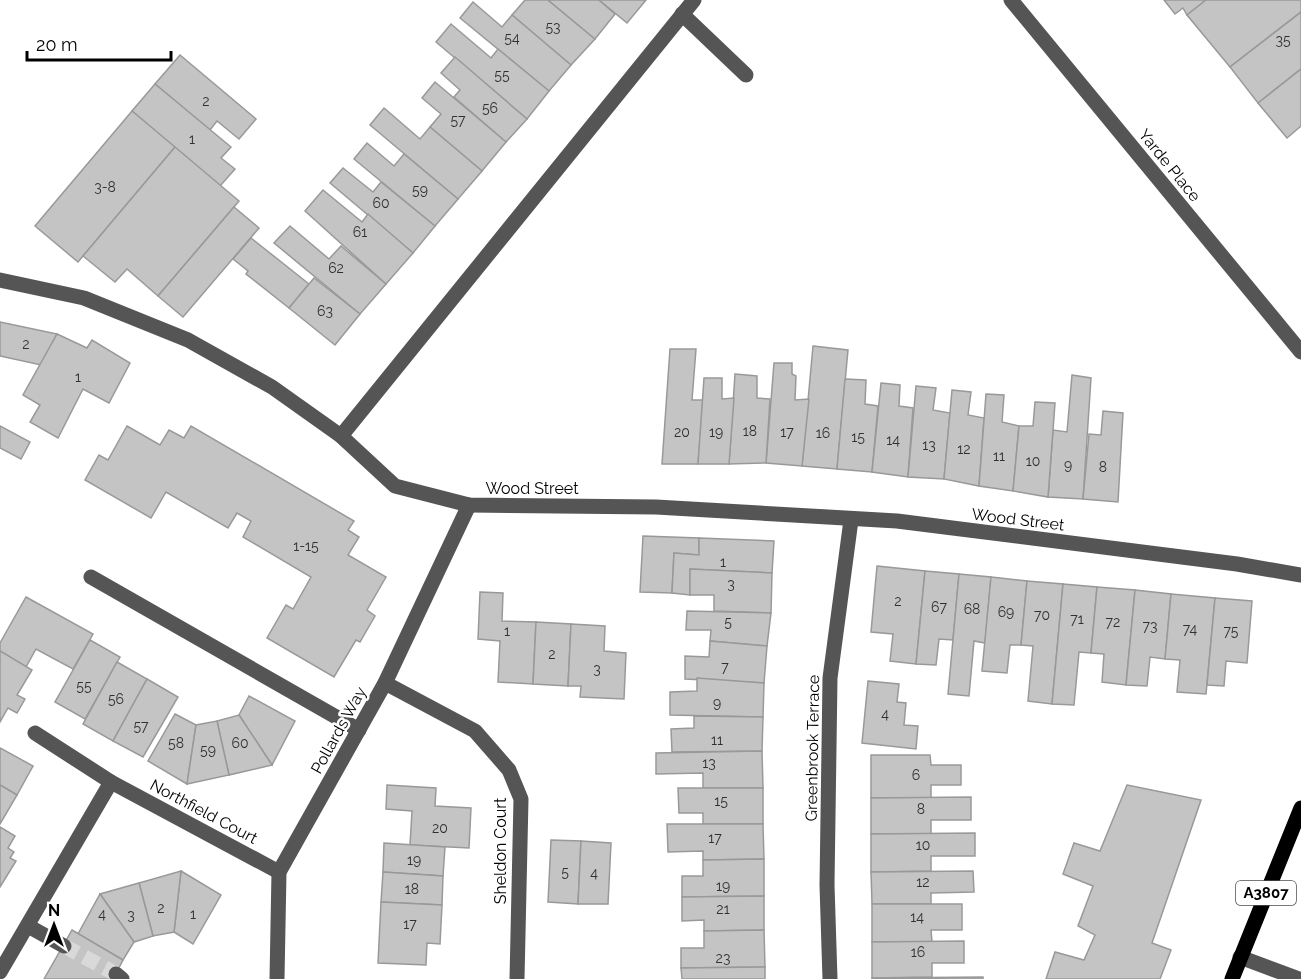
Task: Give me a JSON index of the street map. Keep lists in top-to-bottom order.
{
  "streets": {
    "main road": ["A3807"],
    "street": [
      "Yarde Place",
      "Wood Street",
      "Pollards Way",
      "Greenbrook Terrace",
      "Northfield Court",
      "Sheldon Court"
    ]
  },
  "crossings": [
    ["Wood Street", "Pollards Way"],
    ["Wood Street", "Greenbrook Terrace"],
    ["Pollards Way", "Northfield Court"],
    ["Pollards Way", "Sheldon Court"]
  ],
  "house_numbers": [
    "53",
    "54",
    "35",
    "55",
    "2",
    "56",
    "57",
    "1",
    "3-8",
    "59",
    "60",
    "61",
    "62",
    "63",
    "2",
    "1",
    "18",
    "20",
    "19",
    "17",
    "16",
    "15",
    "14",
    "13",
    "12",
    "11",
    "10",
    "9",
    "8",
    "1-15",
    "1",
    "3",
    "2",
    "67",
    "68",
    "69",
    "70",
    "71",
    "5",
    "72",
    "73",
    "74",
    "1",
    "75",
    "2",
    "7",
    "3",
    "55",
    "56",
    "9",
    "4",
    "57",
    "11",
    "58",
    "60",
    "59",
    "13",
    "6",
    "15",
    "8",
    "20",
    "17",
    "10",
    "19",
    "5",
    "4",
    "12",
    "19",
    "18",
    "2",
    "21",
    "4",
    "1",
    "3",
    "14",
    "17",
    "16",
    "23"
  ],
  "scale_bar": "20 m",
  "north": "top"
}
